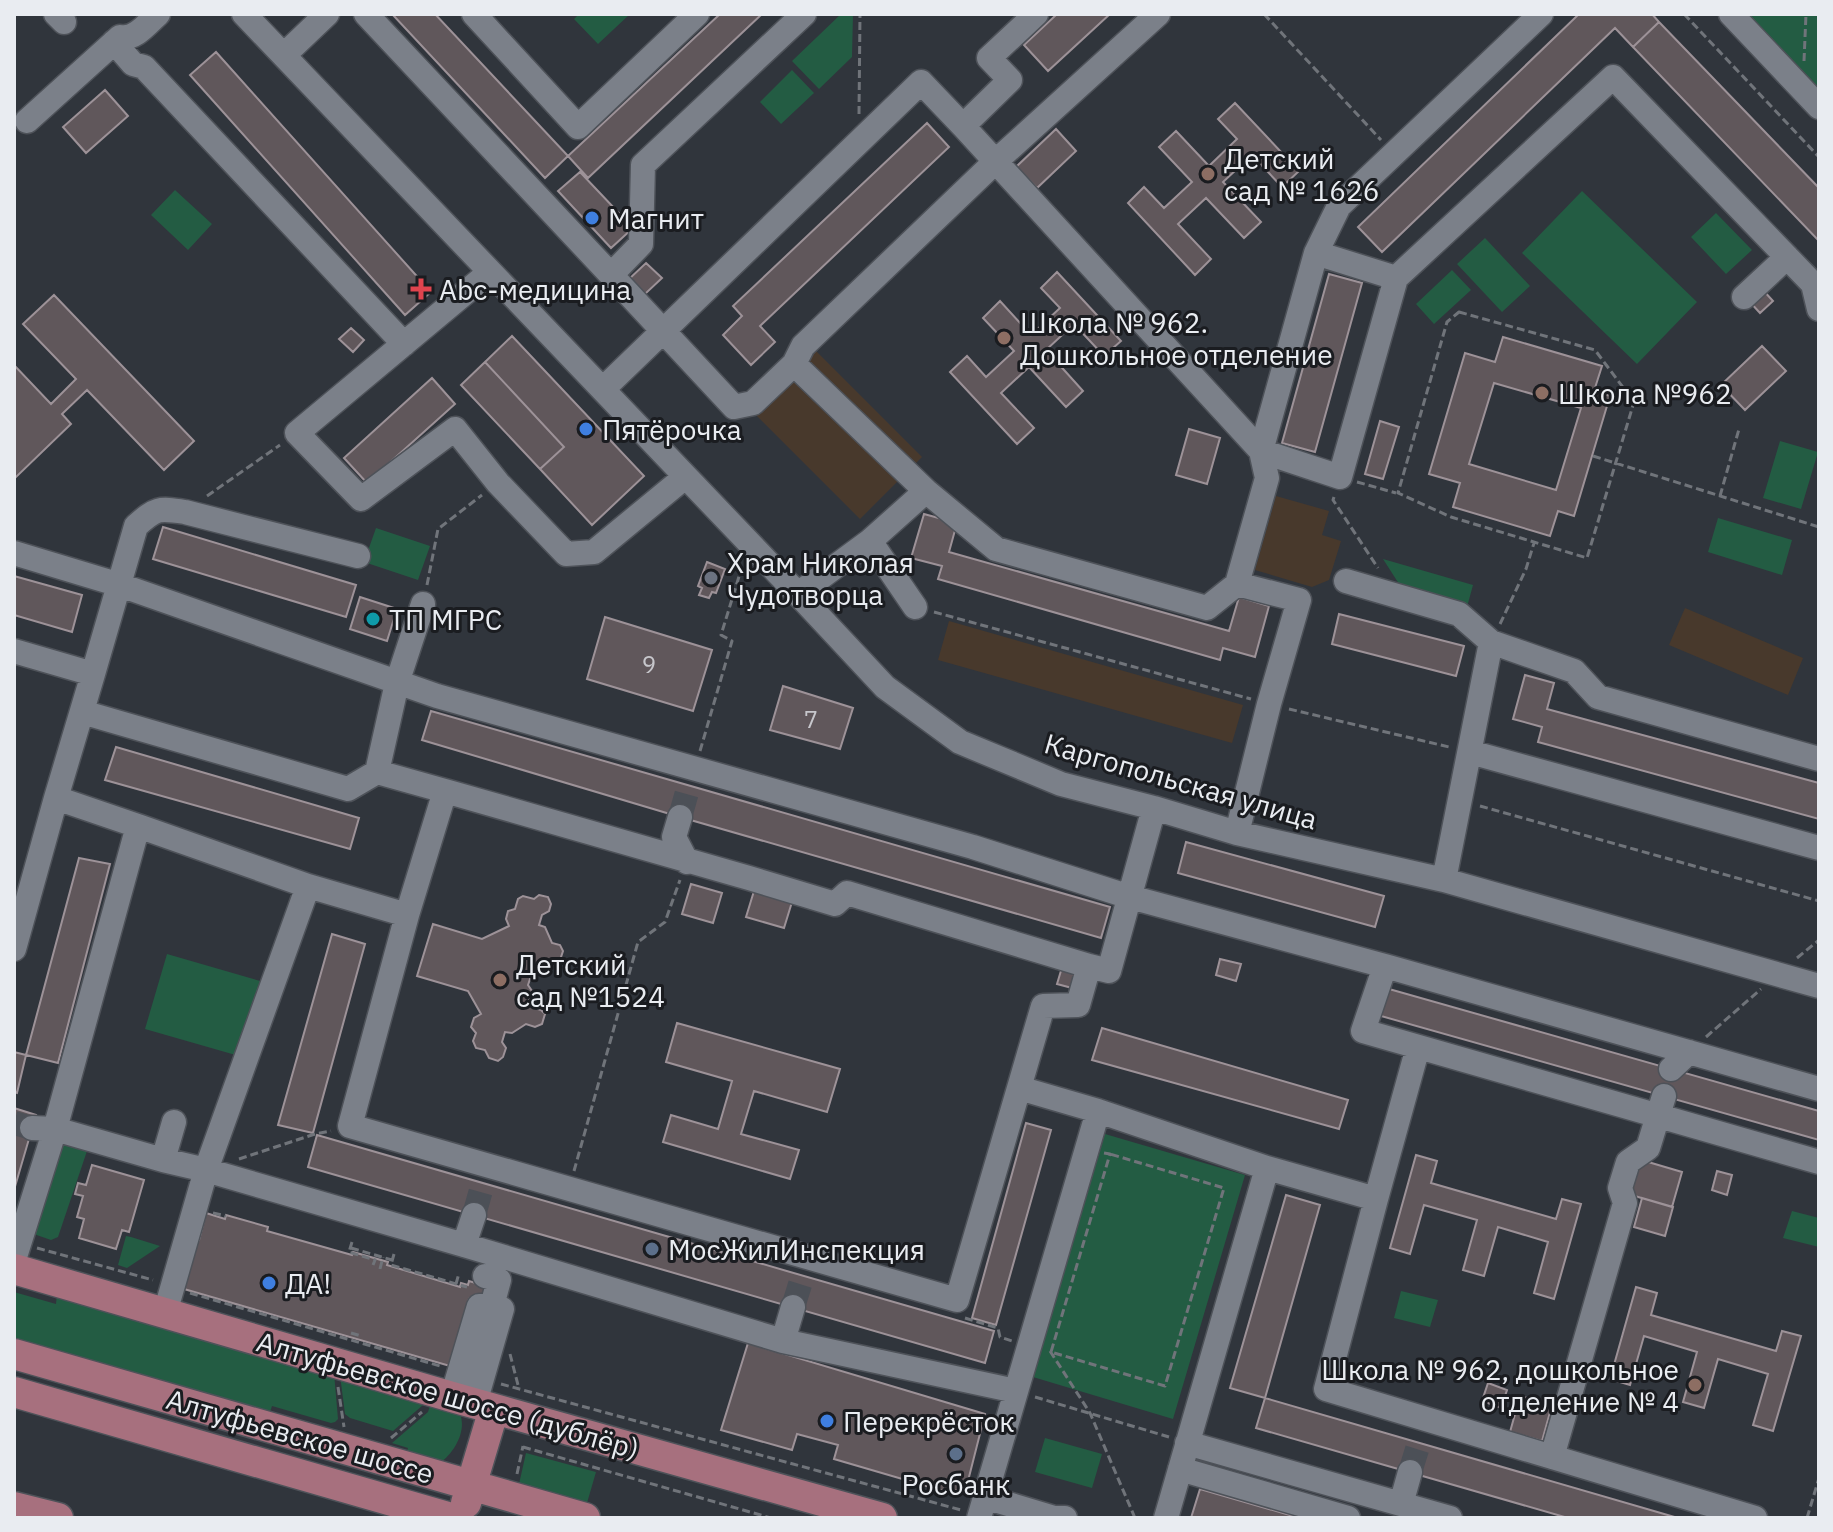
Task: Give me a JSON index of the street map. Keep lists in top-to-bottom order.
{
  "streets": {
    "main road": ["Алтуфьевское шоссе (дублёр)", "Алтуфьевское шоссе"],
    "street": ["Каргопольская улица"]
  },
  "places": {
    "other": [
      "Детский сад № 1626",
      "Магнит",
      "Школа № 962. Дошкольное отделение",
      "Школа №962",
      "Пятёрочка",
      "Храм Николая Чудотворца",
      "ТП МГРС",
      "Детский сад №1524",
      "МосЖилИнспекция",
      "ДА!",
      "Школа № 962, дошкольное отделение № 4",
      "Перекрёсток",
      "Росбанк"
    ],
    "health": ["Abc-медицина"]
  },
  "house_numbers": ["9", "7"]
}
